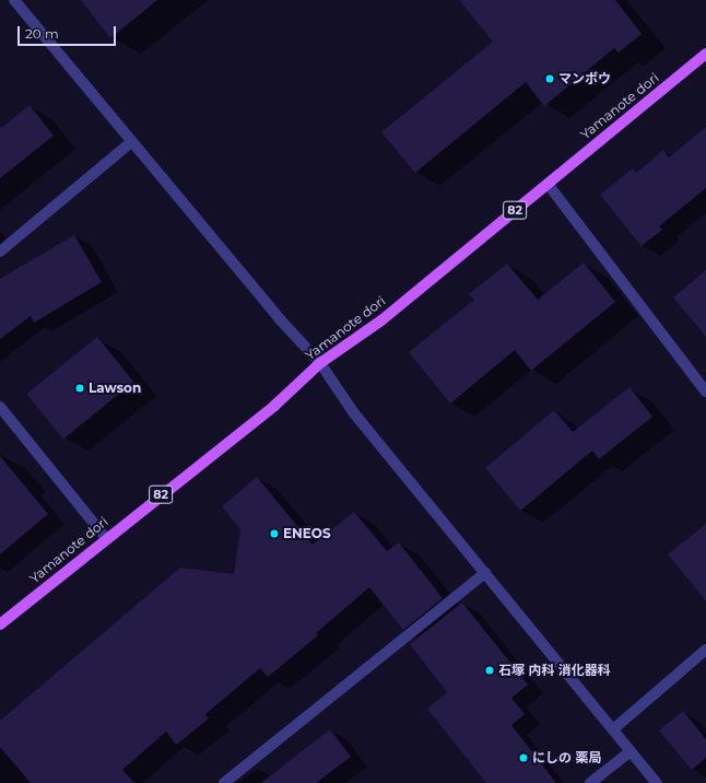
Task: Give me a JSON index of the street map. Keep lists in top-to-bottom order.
{
  "streets": {
    "main road": ["Yamanote dori", "82"]
  },
  "places": [
    "マンボウ",
    "Lawson",
    "ENEOS",
    "石塚 内科 消化器科",
    "にしの 薬局"
  ],
  "scale_bar": "20 m"
}
